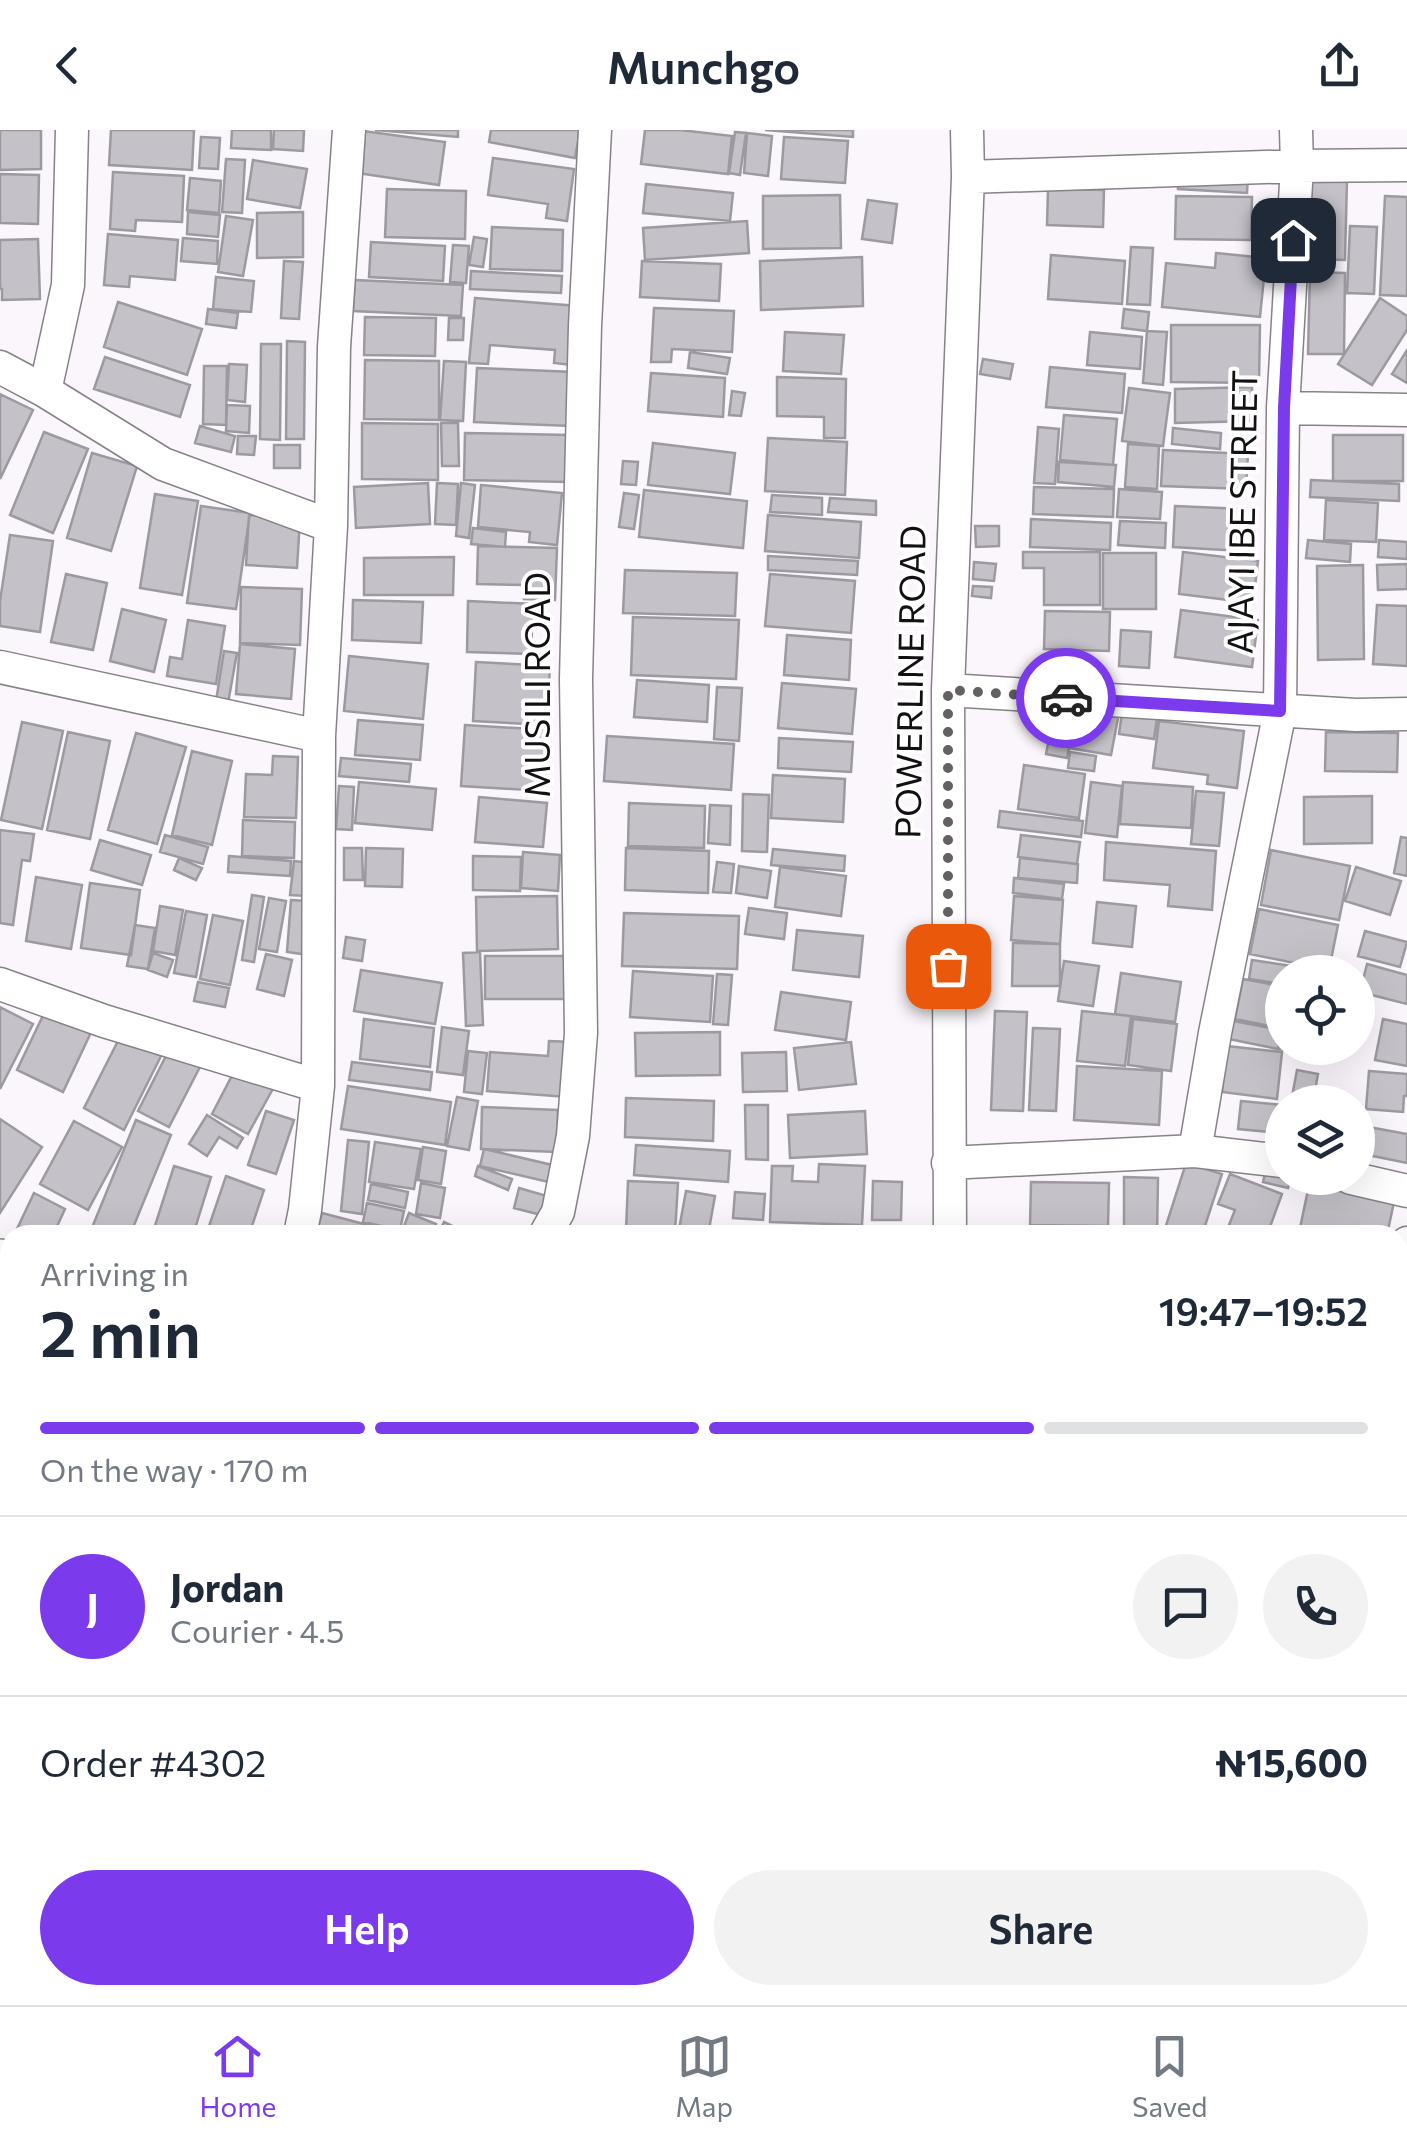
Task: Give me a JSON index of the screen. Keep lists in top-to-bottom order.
{
  "streets": {
    "street": ["AJAYI IBE STREET", "POWERLINE ROAD", "MUSILI ROAD"]
  },
  "page": {
    "header": "Munchgo",
    "heading": ["2 min", "Arriving in", "19:47–19:52"],
    "panel": [
      "Jordan",
      "Courier · 4.5",
      "Order #4302",
      "₦15,600"
    ],
    "bar": "On the way · 170 m",
    "round": "J",
    "buttons": ["Help", "Share"],
    "tabs": ["Home", "Map", "Saved"]
  }
}
